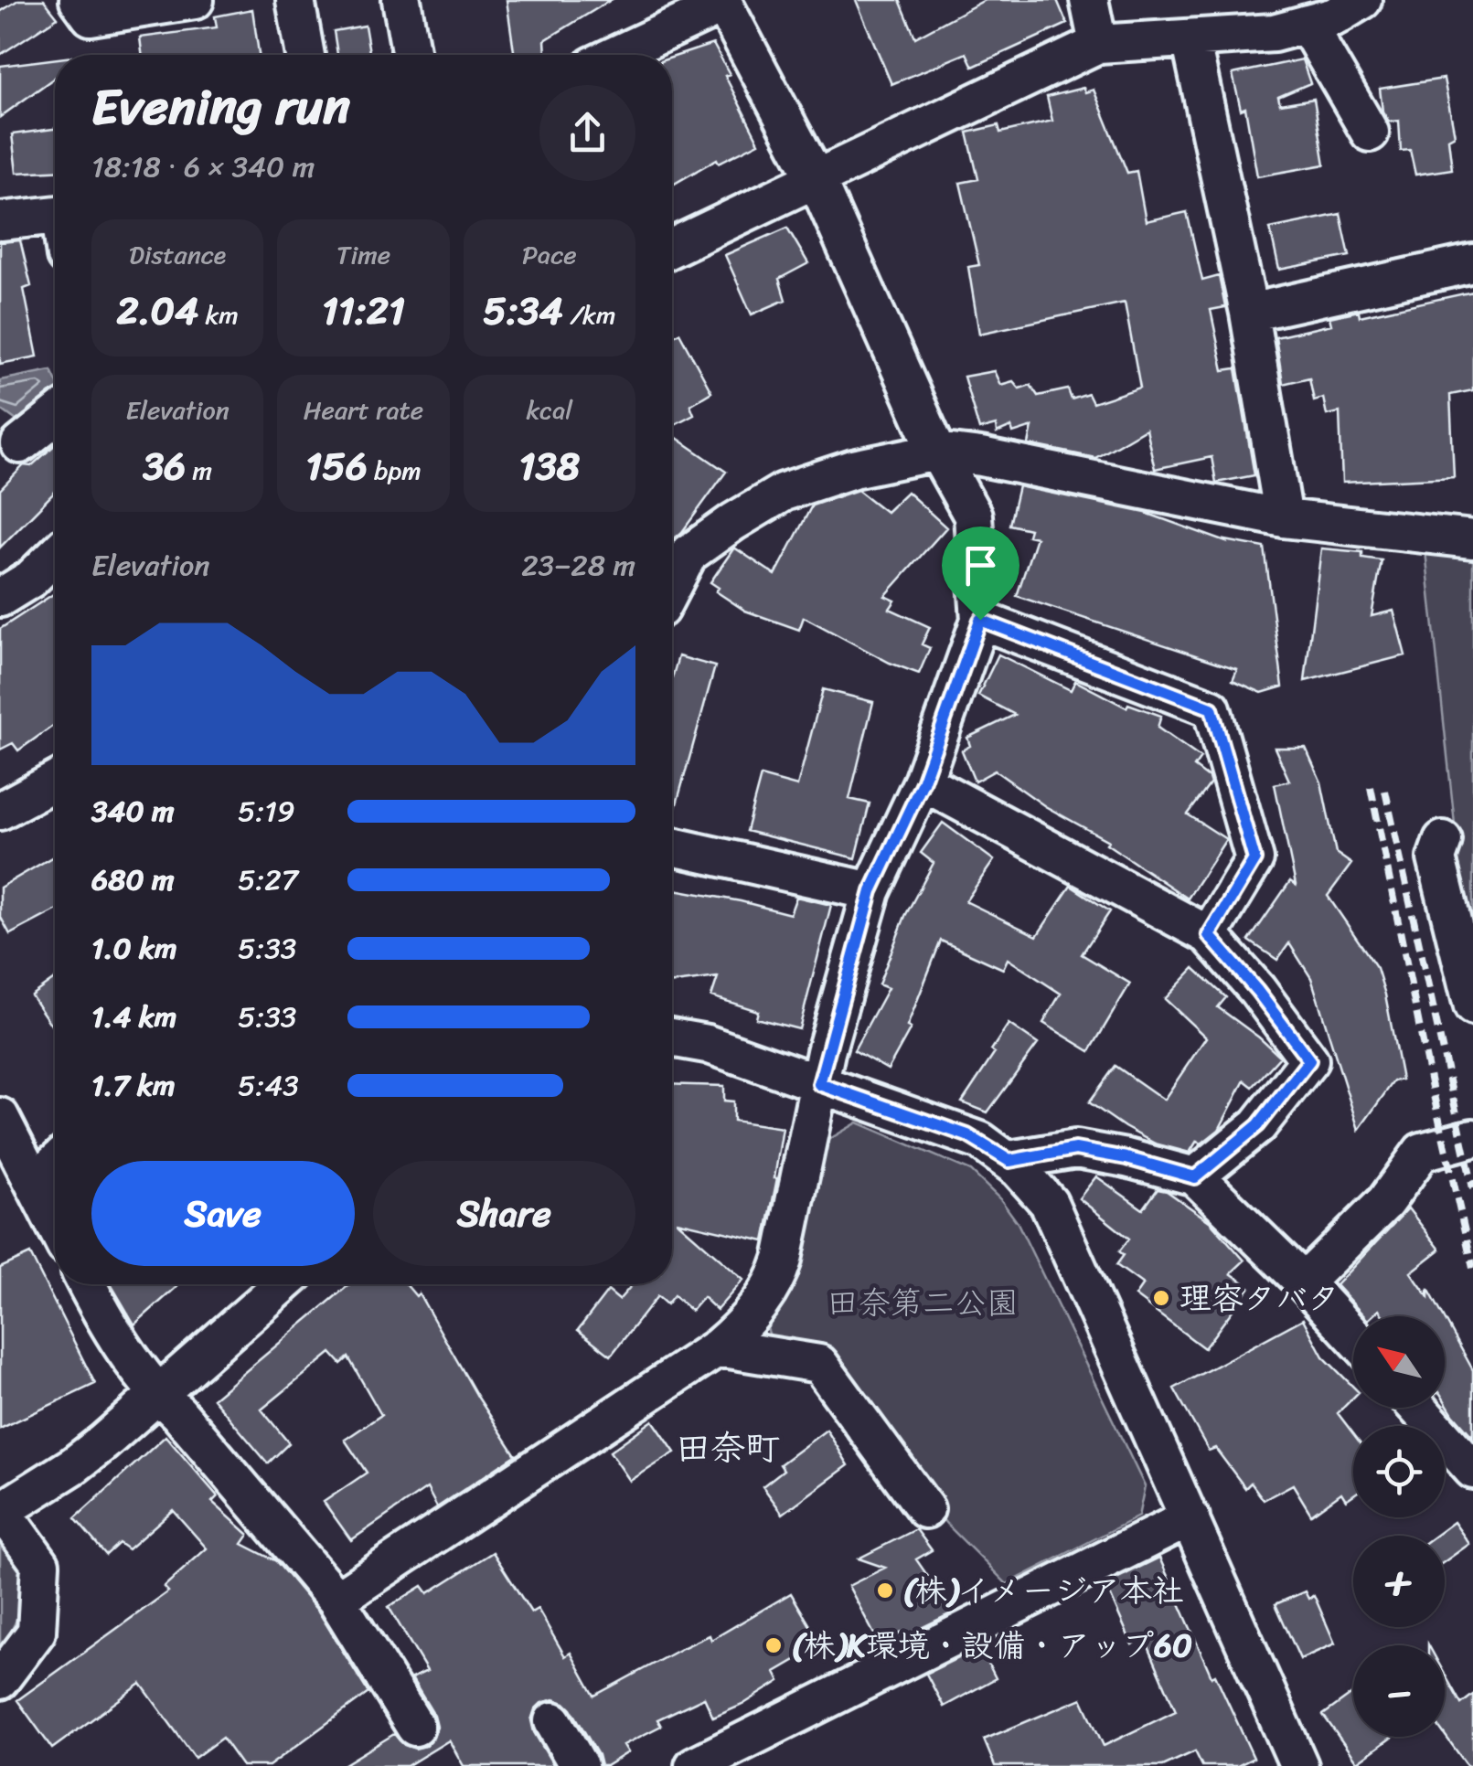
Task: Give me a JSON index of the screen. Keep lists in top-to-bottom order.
{
  "districts": ["田奈町"],
  "parks": ["田奈第二公園"],
  "places": ["理容タバタ", "(株)イメージア本社", "(株)K環境・設備・アップ60"],
  "north": "top left",
  "page": {
    "heading": ["Evening run", "18:18 · 6 × 340 m"],
    "stats": [
      ["Distance", "2.04 km"],
      ["Time", "11:21"],
      ["Pace", "5:34 /km"],
      ["Elevation", "36 m"],
      ["Heart rate", "156 bpm"],
      ["kcal", "138"]
    ],
    "chart": ["Elevation", "23–28 m"],
    "list": [
      {
        "name": "340 m",
        "note": "5:19"
      },
      {
        "name": "680 m",
        "note": "5:27"
      },
      {
        "name": "1.0 km",
        "note": "5:33"
      },
      {
        "name": "1.4 km",
        "note": "5:33"
      },
      {
        "name": "1.7 km",
        "note": "5:43"
      }
    ],
    "buttons": ["Save", "Share"],
    "map_buttons": ["+", "−"]
  }
}
